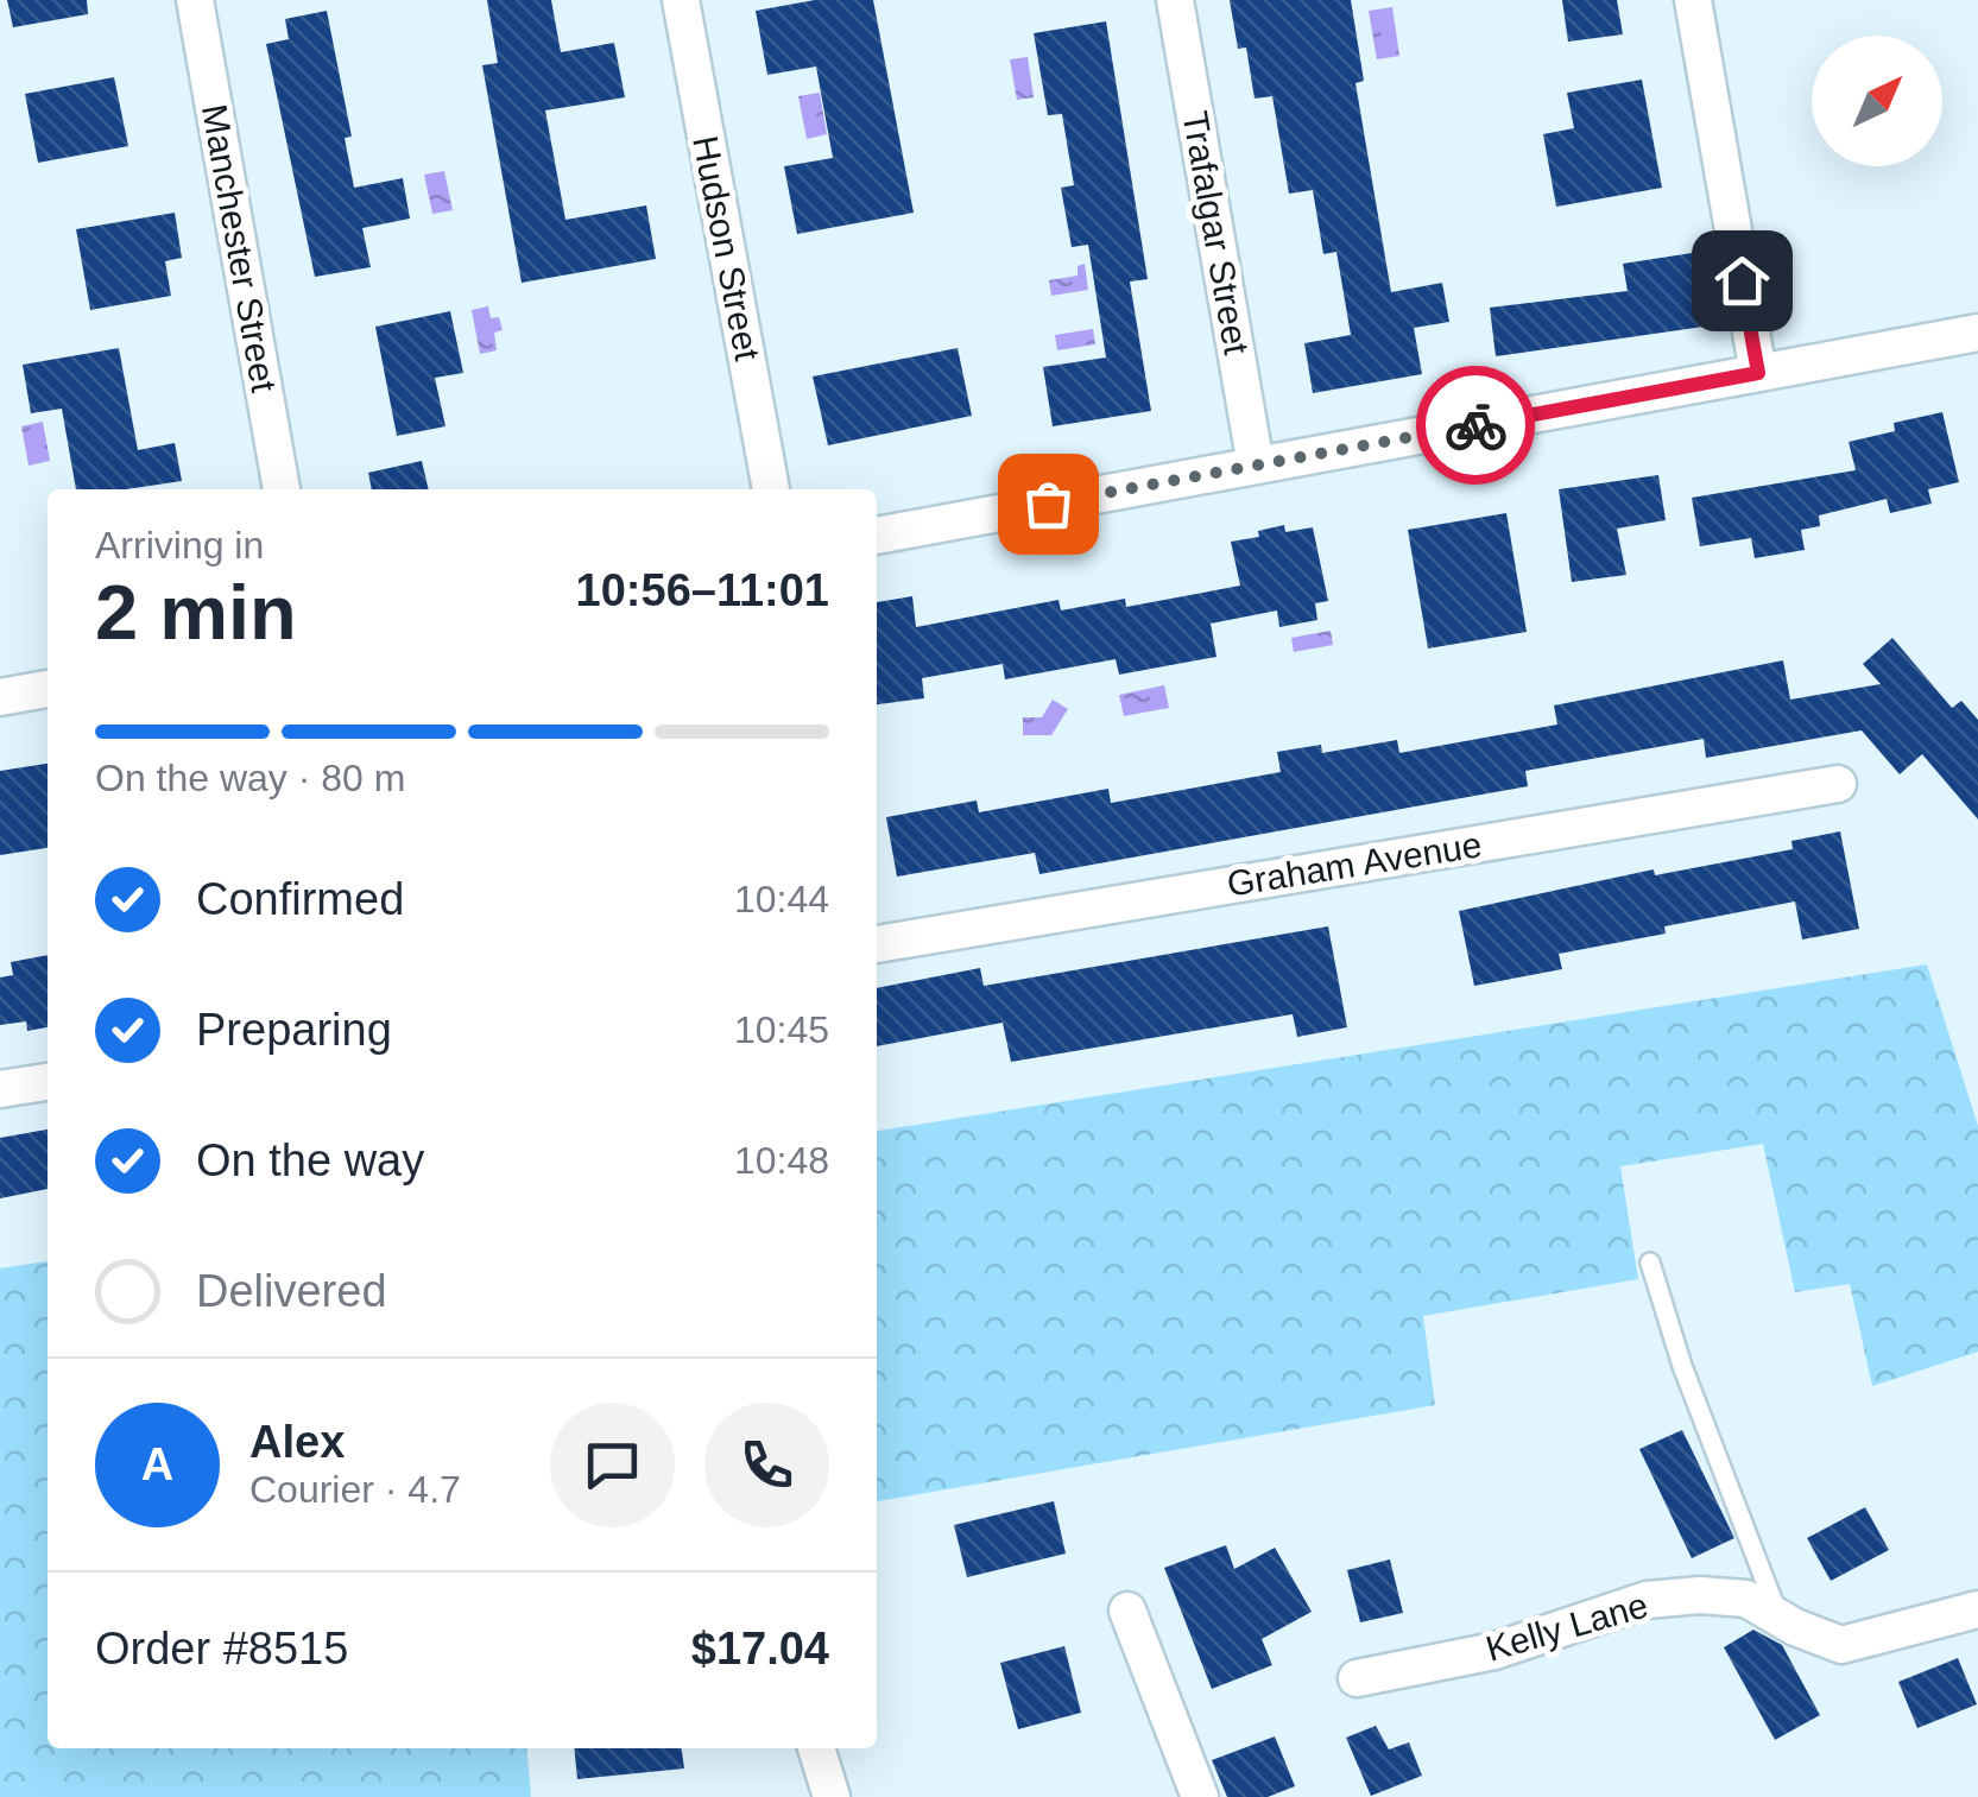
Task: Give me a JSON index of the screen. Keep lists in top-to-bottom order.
{
  "streets": {
    "street": [
      "Trafalgar Street",
      "Manchester Street",
      "Hudson Street",
      "Graham Avenue",
      "Kelly Lane"
    ]
  },
  "north": "top right",
  "page": {
    "heading": ["2 min", "Arriving in", "10:56–11:01"],
    "panel": [
      "Alex",
      "Courier · 4.7",
      "Order #8515",
      "$17.04"
    ],
    "bar": "On the way · 80 m",
    "list": [
      ["Confirmed", "10:44"],
      ["Preparing", "10:45"],
      ["On the way", "10:48"],
      "Delivered"
    ],
    "round": "A"
  }
}
